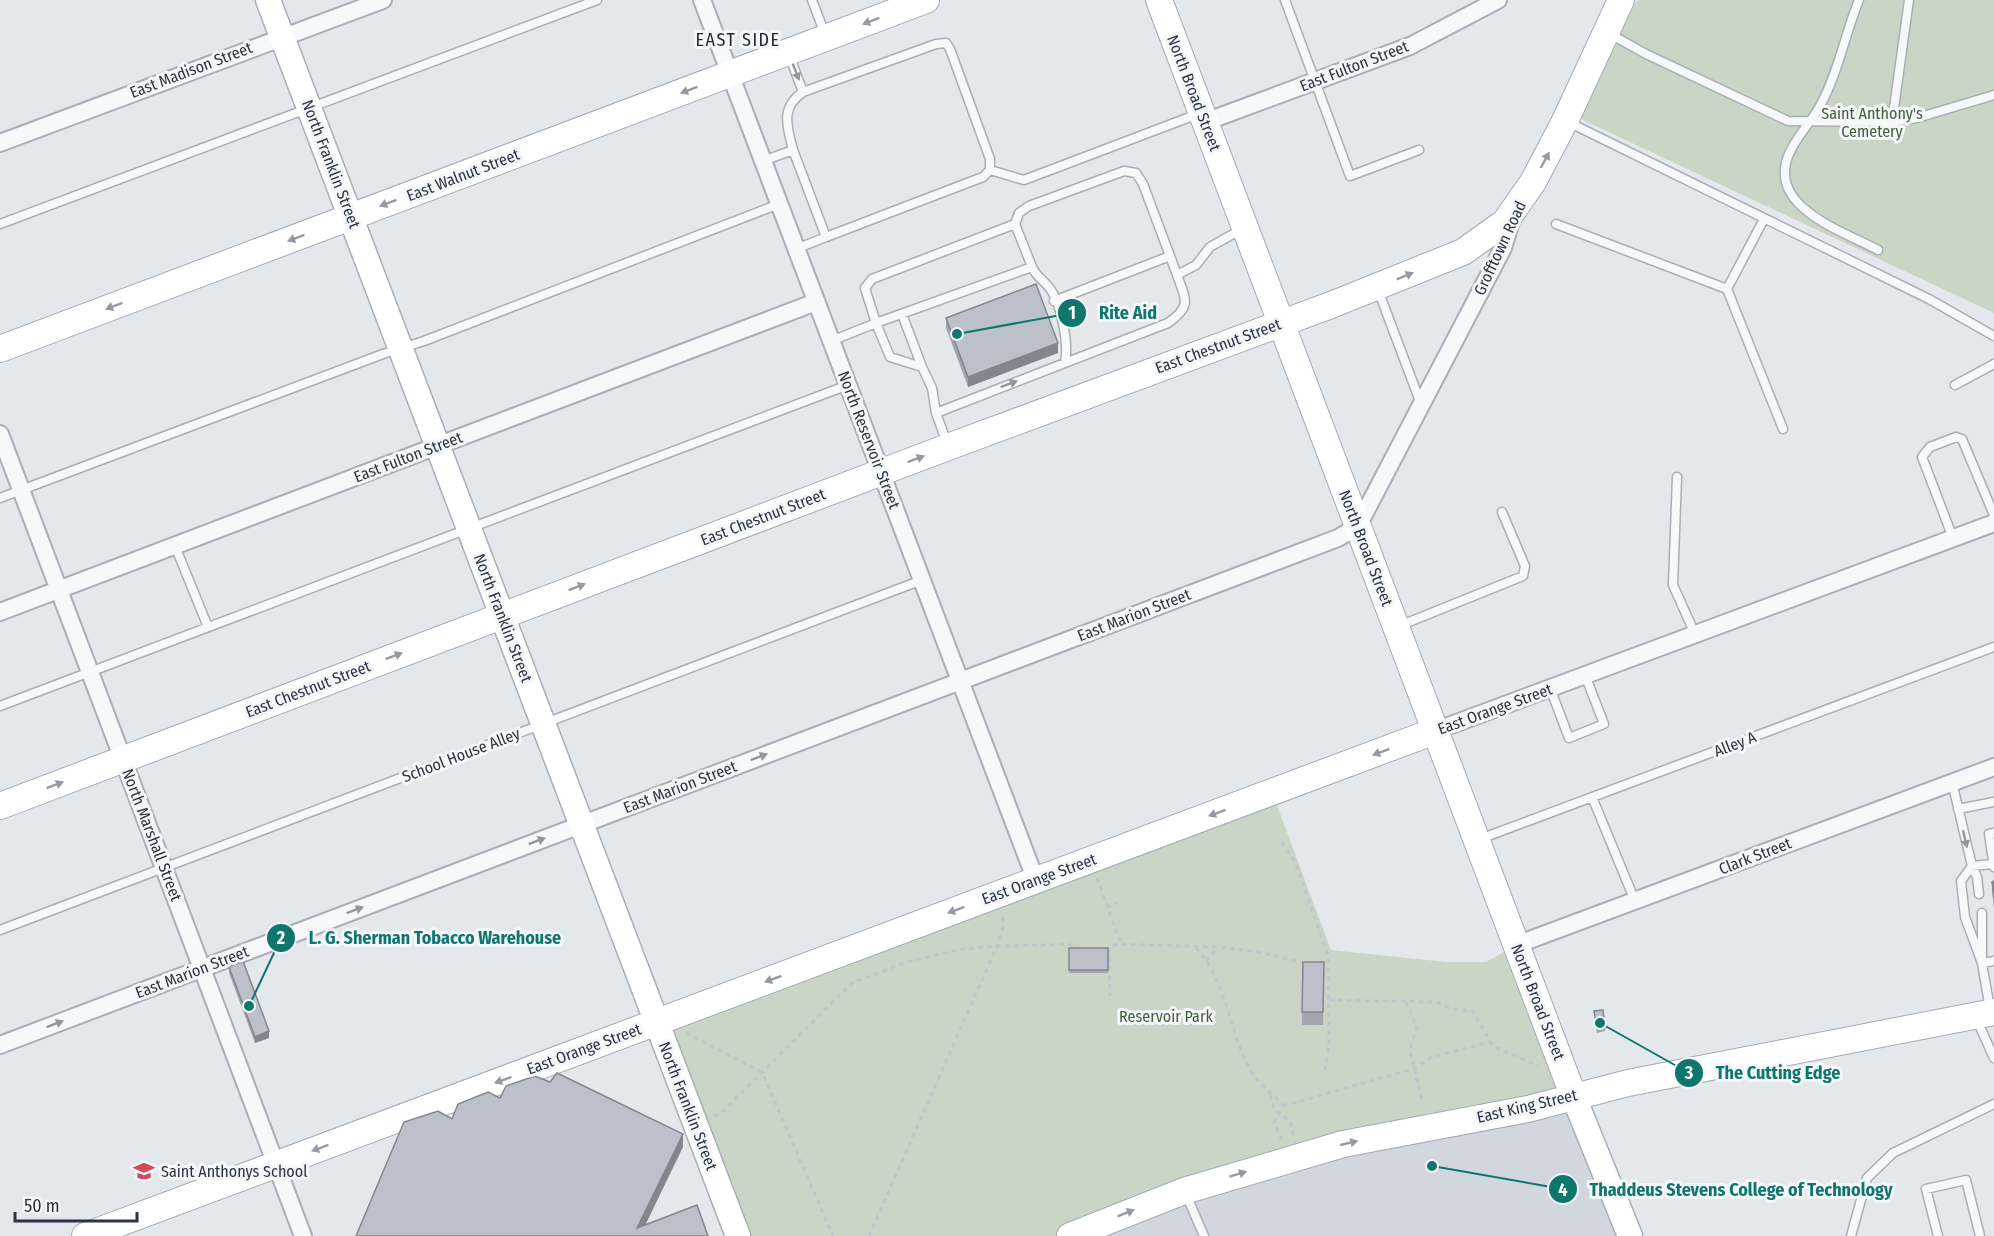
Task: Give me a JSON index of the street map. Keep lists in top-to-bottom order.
{
  "streets": {
    "main road": [
      "North Broad Street",
      "North Franklin Street",
      "East Walnut Street",
      "Grofftown Road",
      "East Chestnut Street",
      "East Orange Street",
      "East King Street"
    ],
    "street": [
      "East Fulton Street",
      "East Madison Street",
      "North Reservoir Street",
      "East Marion Street",
      "North Marshall Street",
      "Clark Street"
    ],
    "lane": ["Alley A", "School House Alley"]
  },
  "crossings": [
    ["East Fulton Street", "North Broad Street"],
    ["East Fulton Street", "North Franklin Street"],
    ["East Fulton Street", "North Reservoir Street"],
    ["East Fulton Street", "North Marshall Street"],
    ["East Madison Street", "North Franklin Street"],
    ["North Broad Street", "Grofftown Road"],
    ["North Broad Street", "East Chestnut Street"],
    ["North Broad Street", "East Marion Street"],
    ["North Broad Street", "East Orange Street"],
    ["North Broad Street", "Alley A"],
    ["North Broad Street", "Clark Street"],
    ["North Broad Street", "East King Street"],
    ["North Franklin Street", "East Walnut Street"],
    ["North Franklin Street", "East Chestnut Street"],
    ["North Franklin Street", "East Marion Street"],
    ["North Franklin Street", "East Orange Street"],
    ["North Franklin Street", "School House Alley"],
    ["East Walnut Street", "North Reservoir Street"],
    ["Grofftown Road", "East Chestnut Street"],
    ["Grofftown Road", "East Marion Street"],
    ["East Chestnut Street", "North Reservoir Street"],
    ["East Chestnut Street", "North Marshall Street"],
    ["North Reservoir Street", "East Marion Street"],
    ["North Reservoir Street", "East Orange Street"],
    ["North Reservoir Street", "School House Alley"],
    ["East Marion Street", "North Marshall Street"],
    ["East Orange Street", "North Marshall Street"],
    ["School House Alley", "North Marshall Street"]
  ],
  "one_way": [
    "East Walnut Street",
    "East Chestnut Street",
    "East Marion Street",
    "East Orange Street",
    "East King Street"
  ],
  "districts": ["EAST SIDE"],
  "parks": ["Saint Anthony's Cemetery", "Reservoir Park"],
  "places": {
    "other": [
      "Rite Aid",
      "L. G. Sherman Tobacco Warehouse",
      "The Cutting Edge",
      "Thaddeus Stevens College of Technology"
    ],
    "school or university": ["Saint Anthonys School"]
  },
  "scale_bar": "50 m"
}
